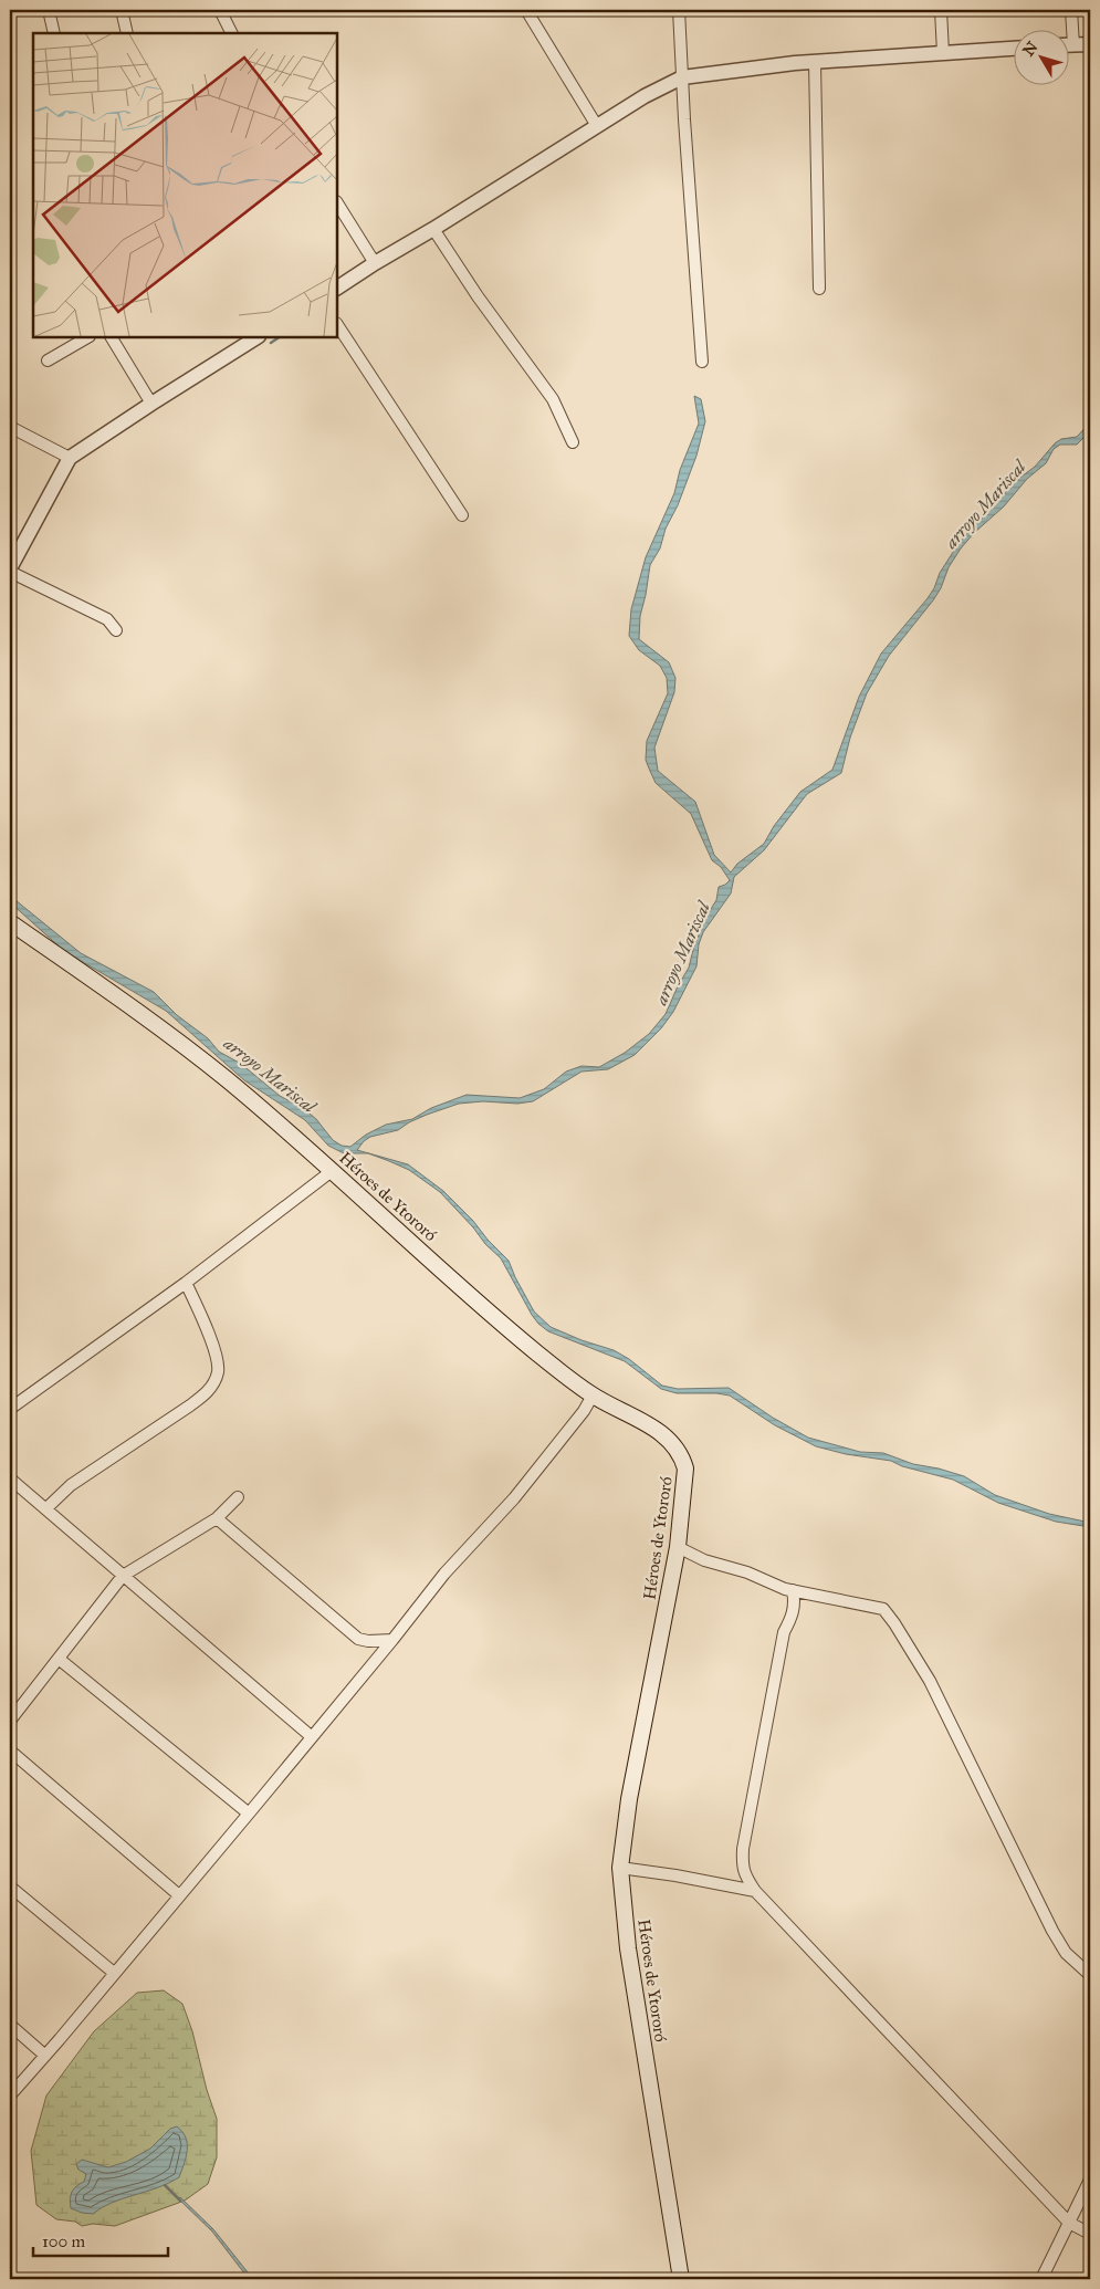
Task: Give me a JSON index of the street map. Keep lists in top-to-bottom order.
{
  "streets": {
    "main road": ["Héroes de Ytororó"]
  },
  "water": ["arroyo Mariscal"],
  "scale_bar": "100 m",
  "north": "top left"
}
